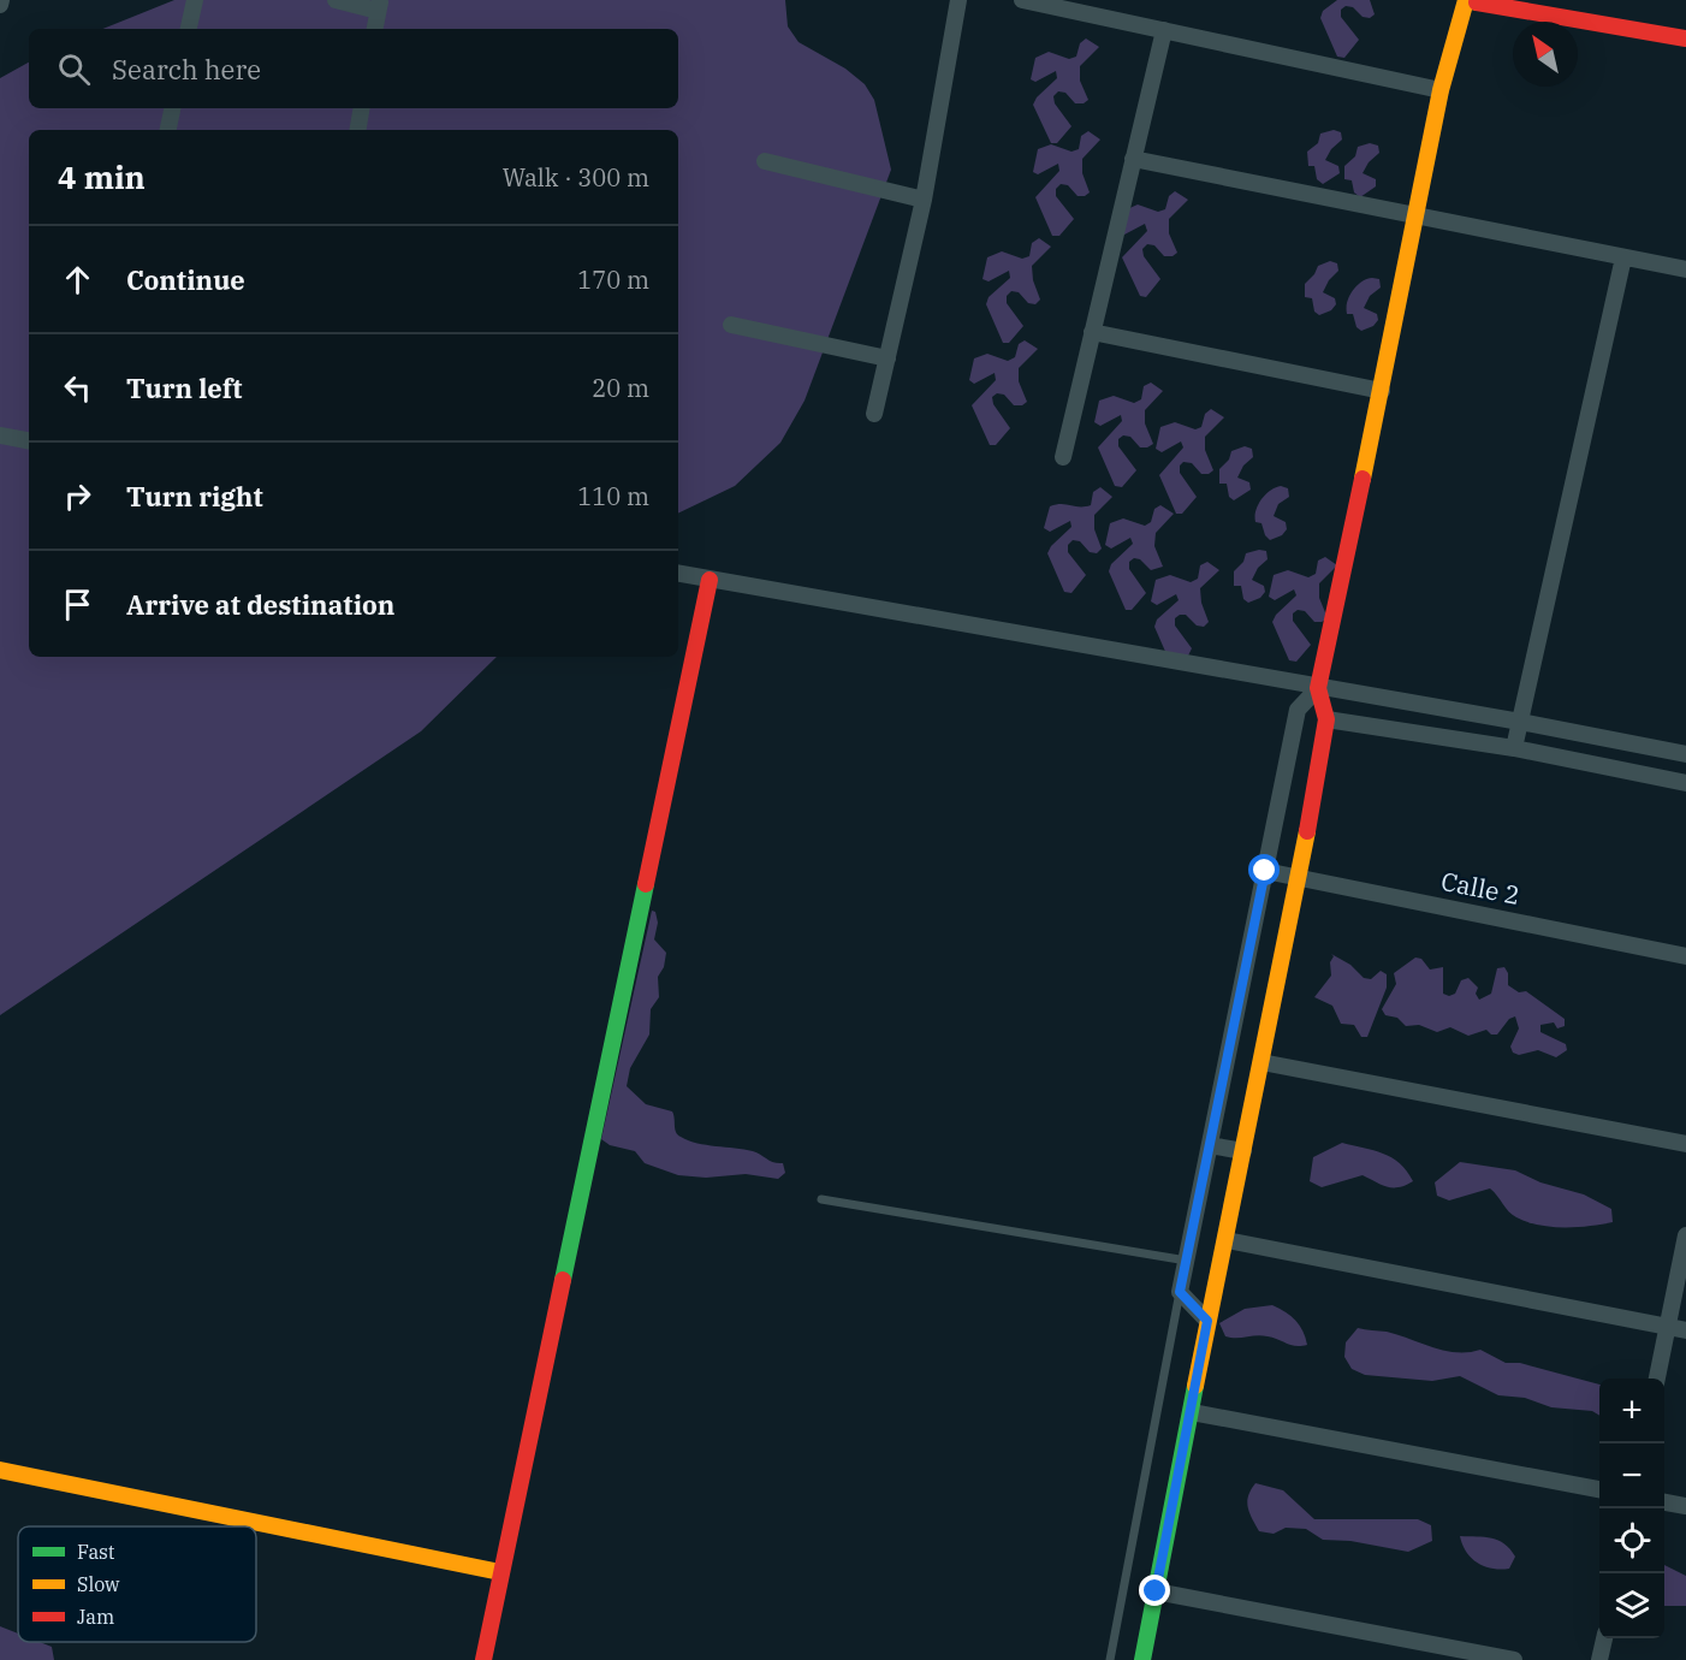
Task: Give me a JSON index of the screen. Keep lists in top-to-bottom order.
{
  "streets": {
    "street": ["Calle 2"]
  },
  "legend": ["Fast", "Slow", "Jam"],
  "north": "top left",
  "page": {
    "search": "Search here",
    "heading": ["4 min", "Walk · 300 m"],
    "list": [
      ["Continue", "170 m"],
      ["Turn left", "20 m"],
      ["Turn right", "110 m"],
      "Arrive at destination"
    ],
    "map_buttons": ["+", "−"]
  }
}
